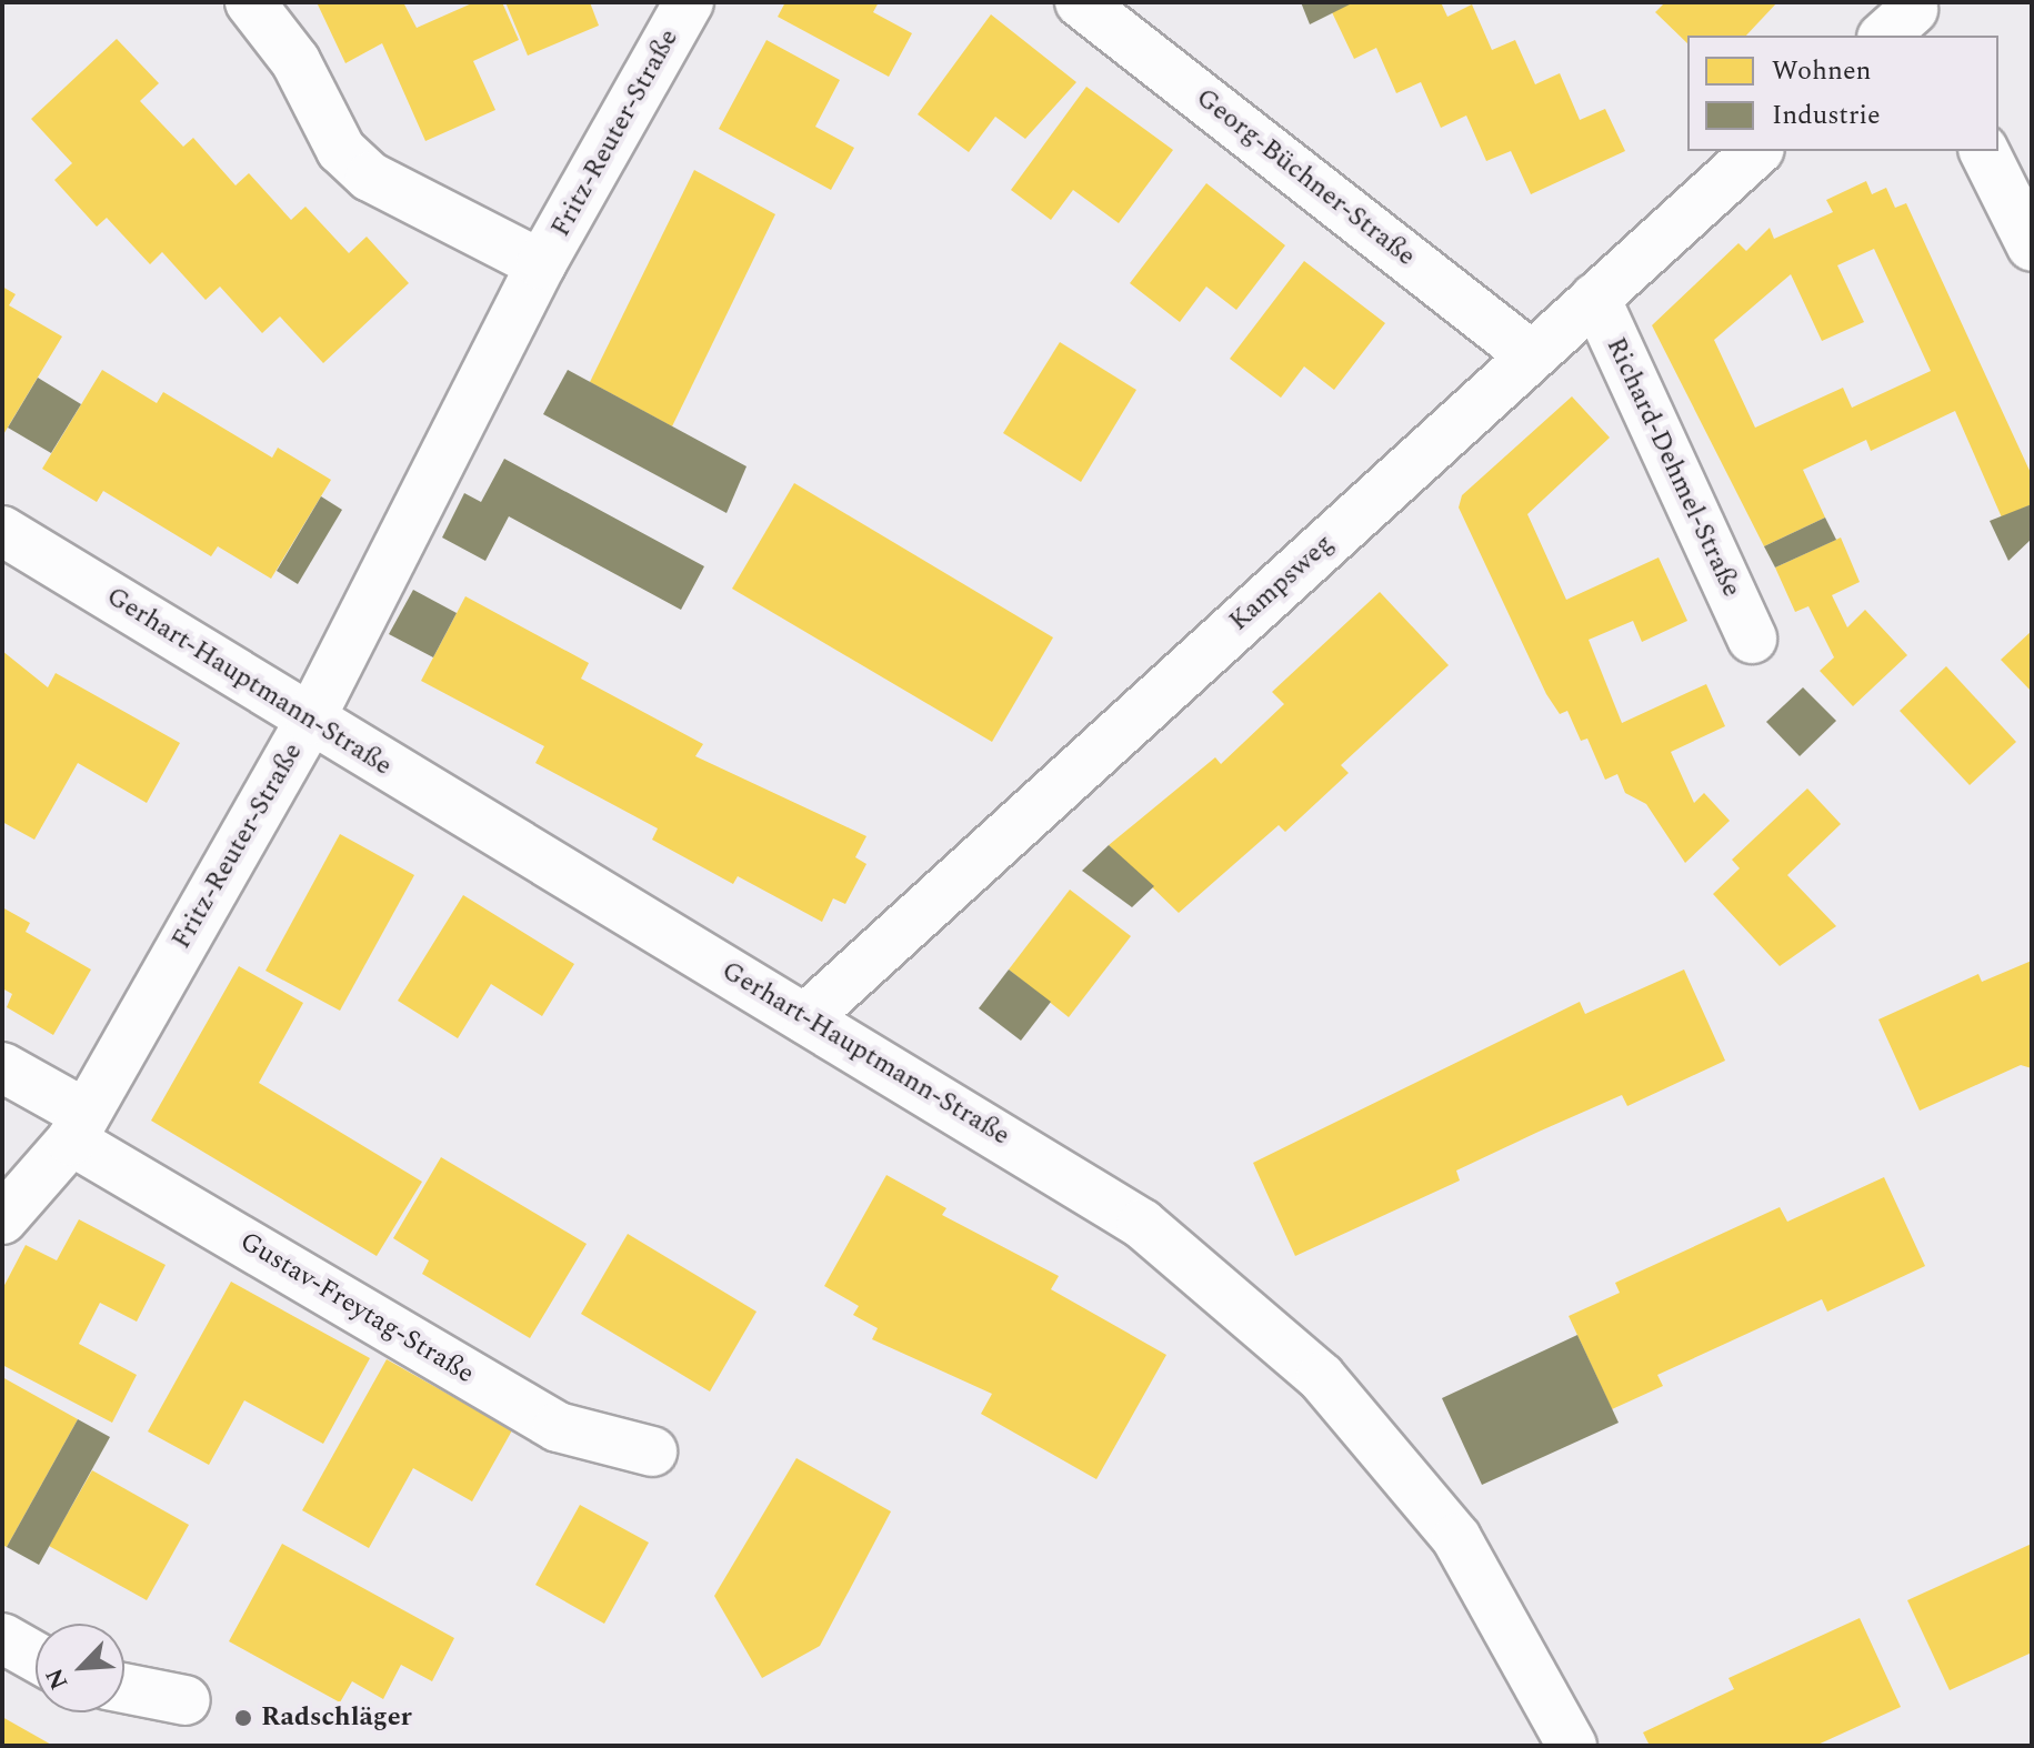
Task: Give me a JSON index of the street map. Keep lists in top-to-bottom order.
{
  "streets": {
    "street": [
      "Fritz-Reuter-Straße",
      "Georg-Büchner-Straße",
      "Richard-Dehmel-Straße",
      "Kampsweg",
      "Gerhart-Hauptmann-Straße",
      "Gustav-Freytag-Straße"
    ]
  },
  "crossings": [
    ["Fritz-Reuter-Straße", "Gerhart-Hauptmann-Straße"],
    ["Fritz-Reuter-Straße", "Gustav-Freytag-Straße"],
    ["Georg-Büchner-Straße", "Kampsweg"],
    ["Richard-Dehmel-Straße", "Kampsweg"],
    ["Kampsweg", "Gerhart-Hauptmann-Straße"]
  ],
  "places": ["Radschläger"],
  "legend": ["Wohnen", "Industrie"],
  "north": "bottom left"
}
